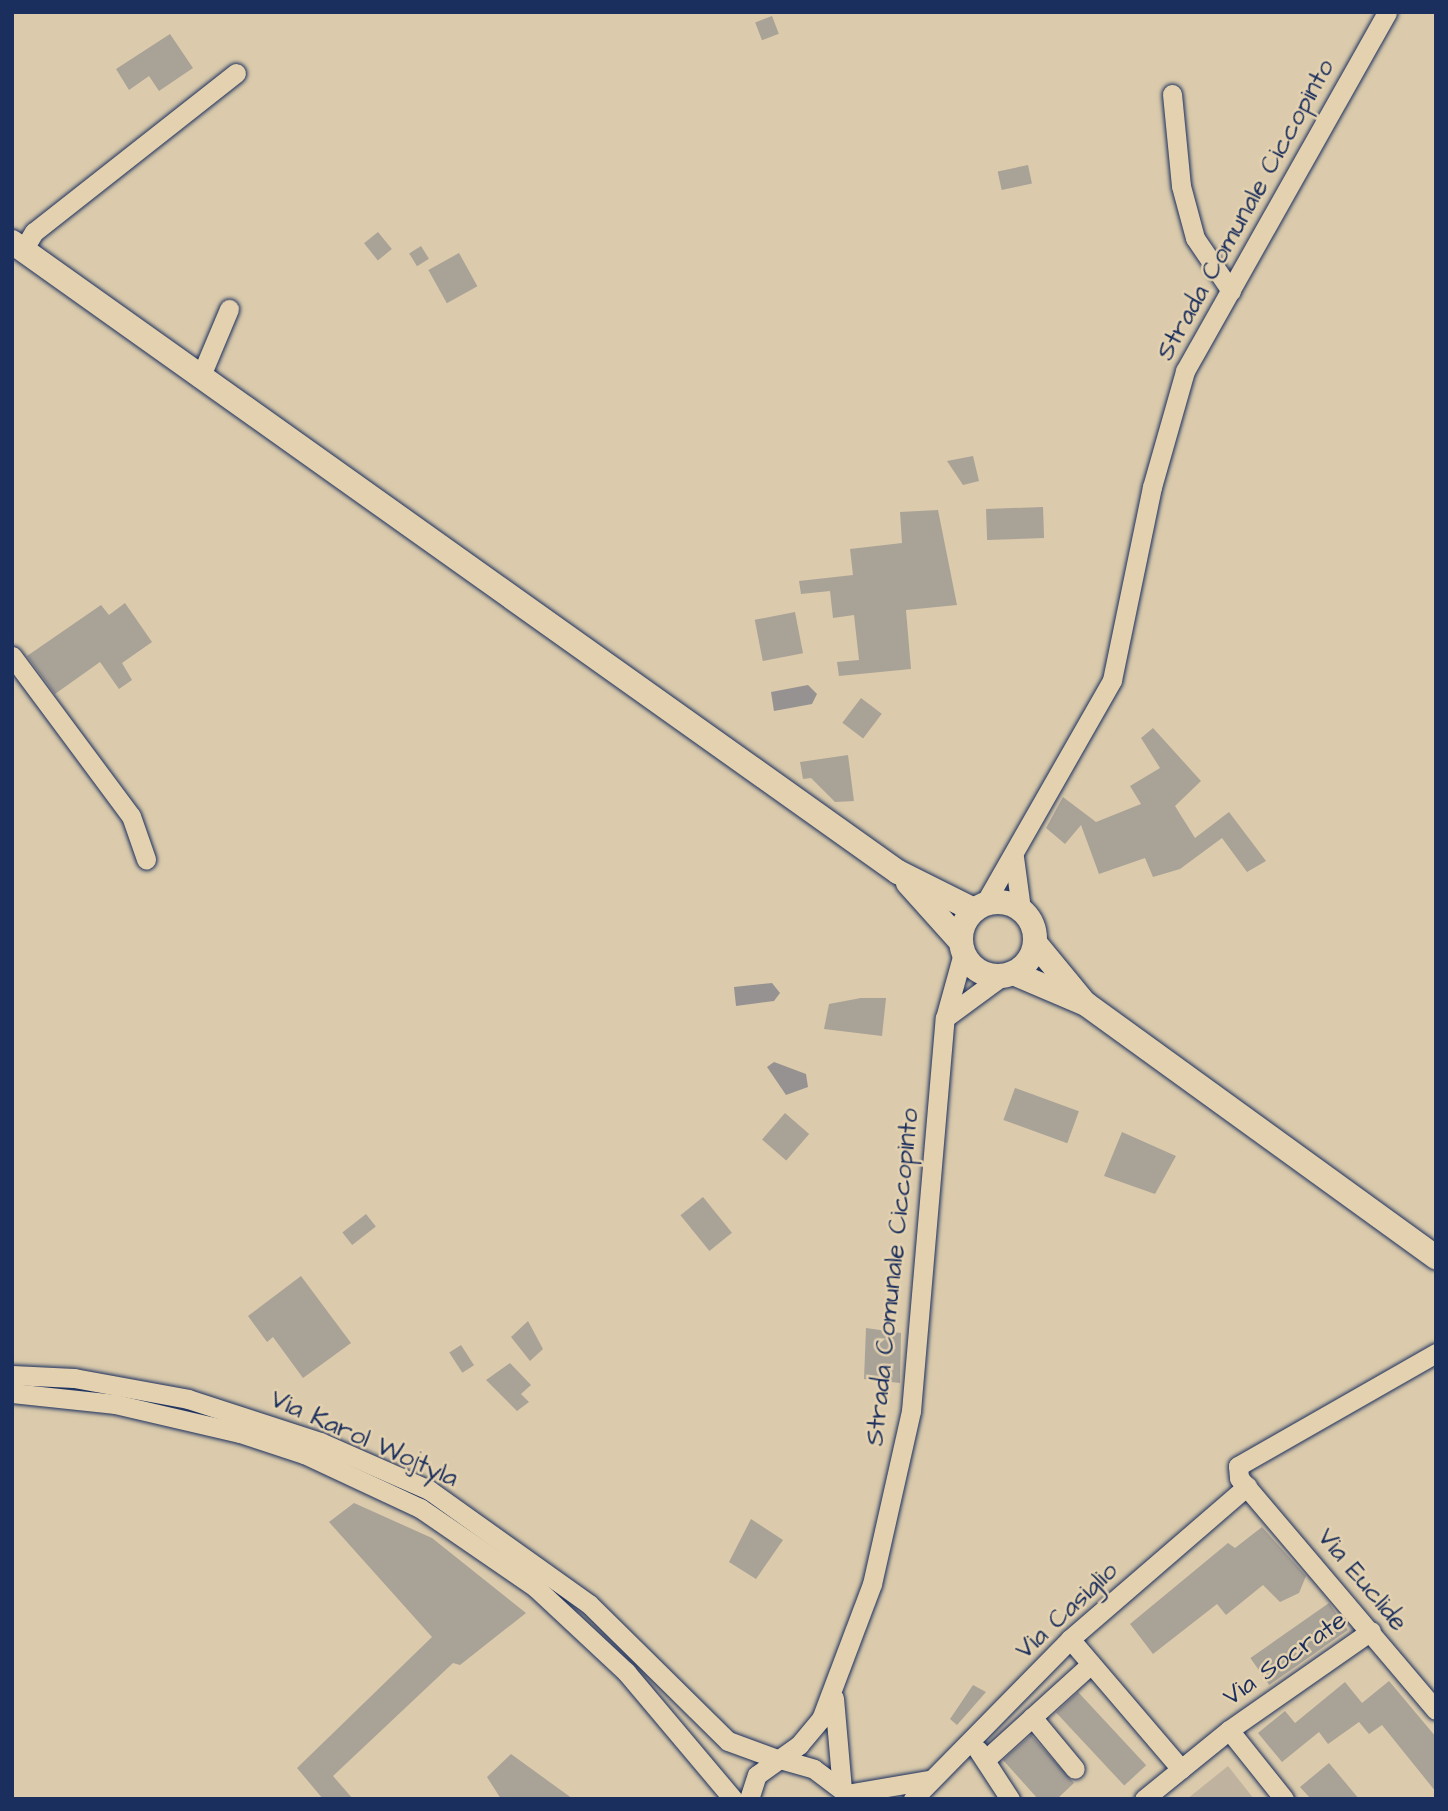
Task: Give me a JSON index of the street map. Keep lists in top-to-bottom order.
{
  "streets": {
    "street": [
      "Strada Comunale Ciccopinto",
      "Via Karol Wojtyla",
      "Via Euclide",
      "Via Casiglio",
      "Via Socrate"
    ]
  },
  "crossings": [
    ["Strada Comunale Ciccopinto", "Via Karol Wojtyla"],
    ["Via Euclide", "Via Casiglio"],
    ["Via Euclide", "Via Socrate"]
  ]
}
